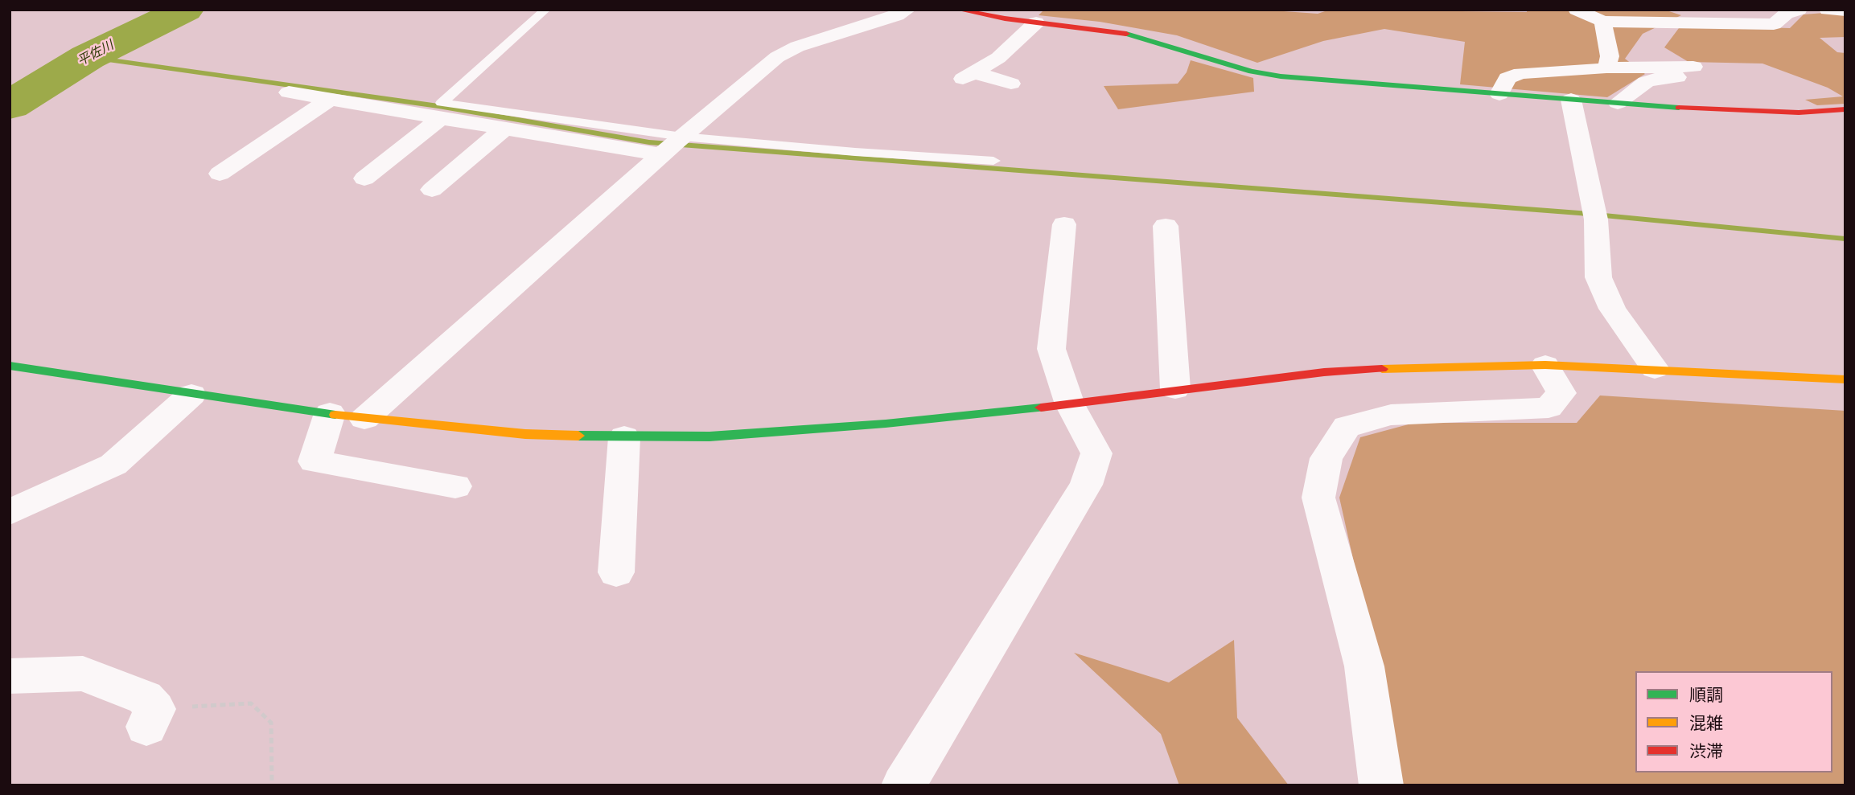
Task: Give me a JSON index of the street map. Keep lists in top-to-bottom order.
{
  "water": ["平佐川"],
  "legend": ["順調", "混雑", "渋滞"]
}
